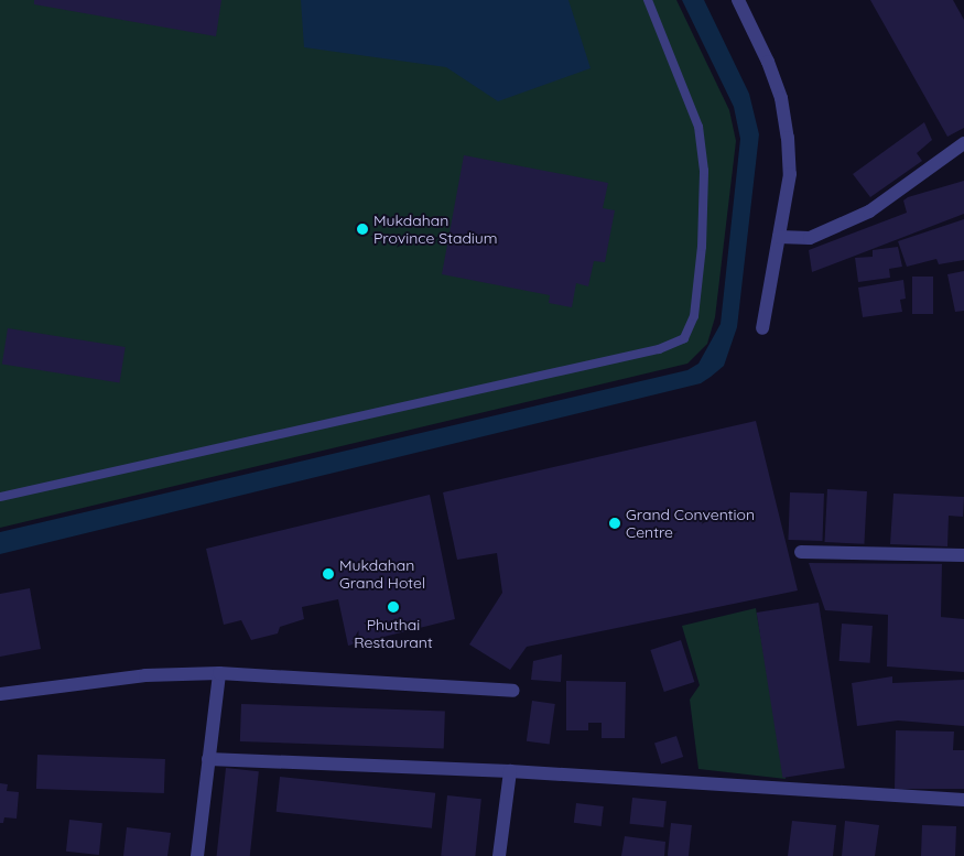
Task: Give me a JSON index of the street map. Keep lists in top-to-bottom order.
{
  "places": [
    "Mukdahan Province Stadium",
    "Grand Convention Centre",
    "Mukdahan Grand Hotel",
    "Phuthai Restaurant"
  ]
}
